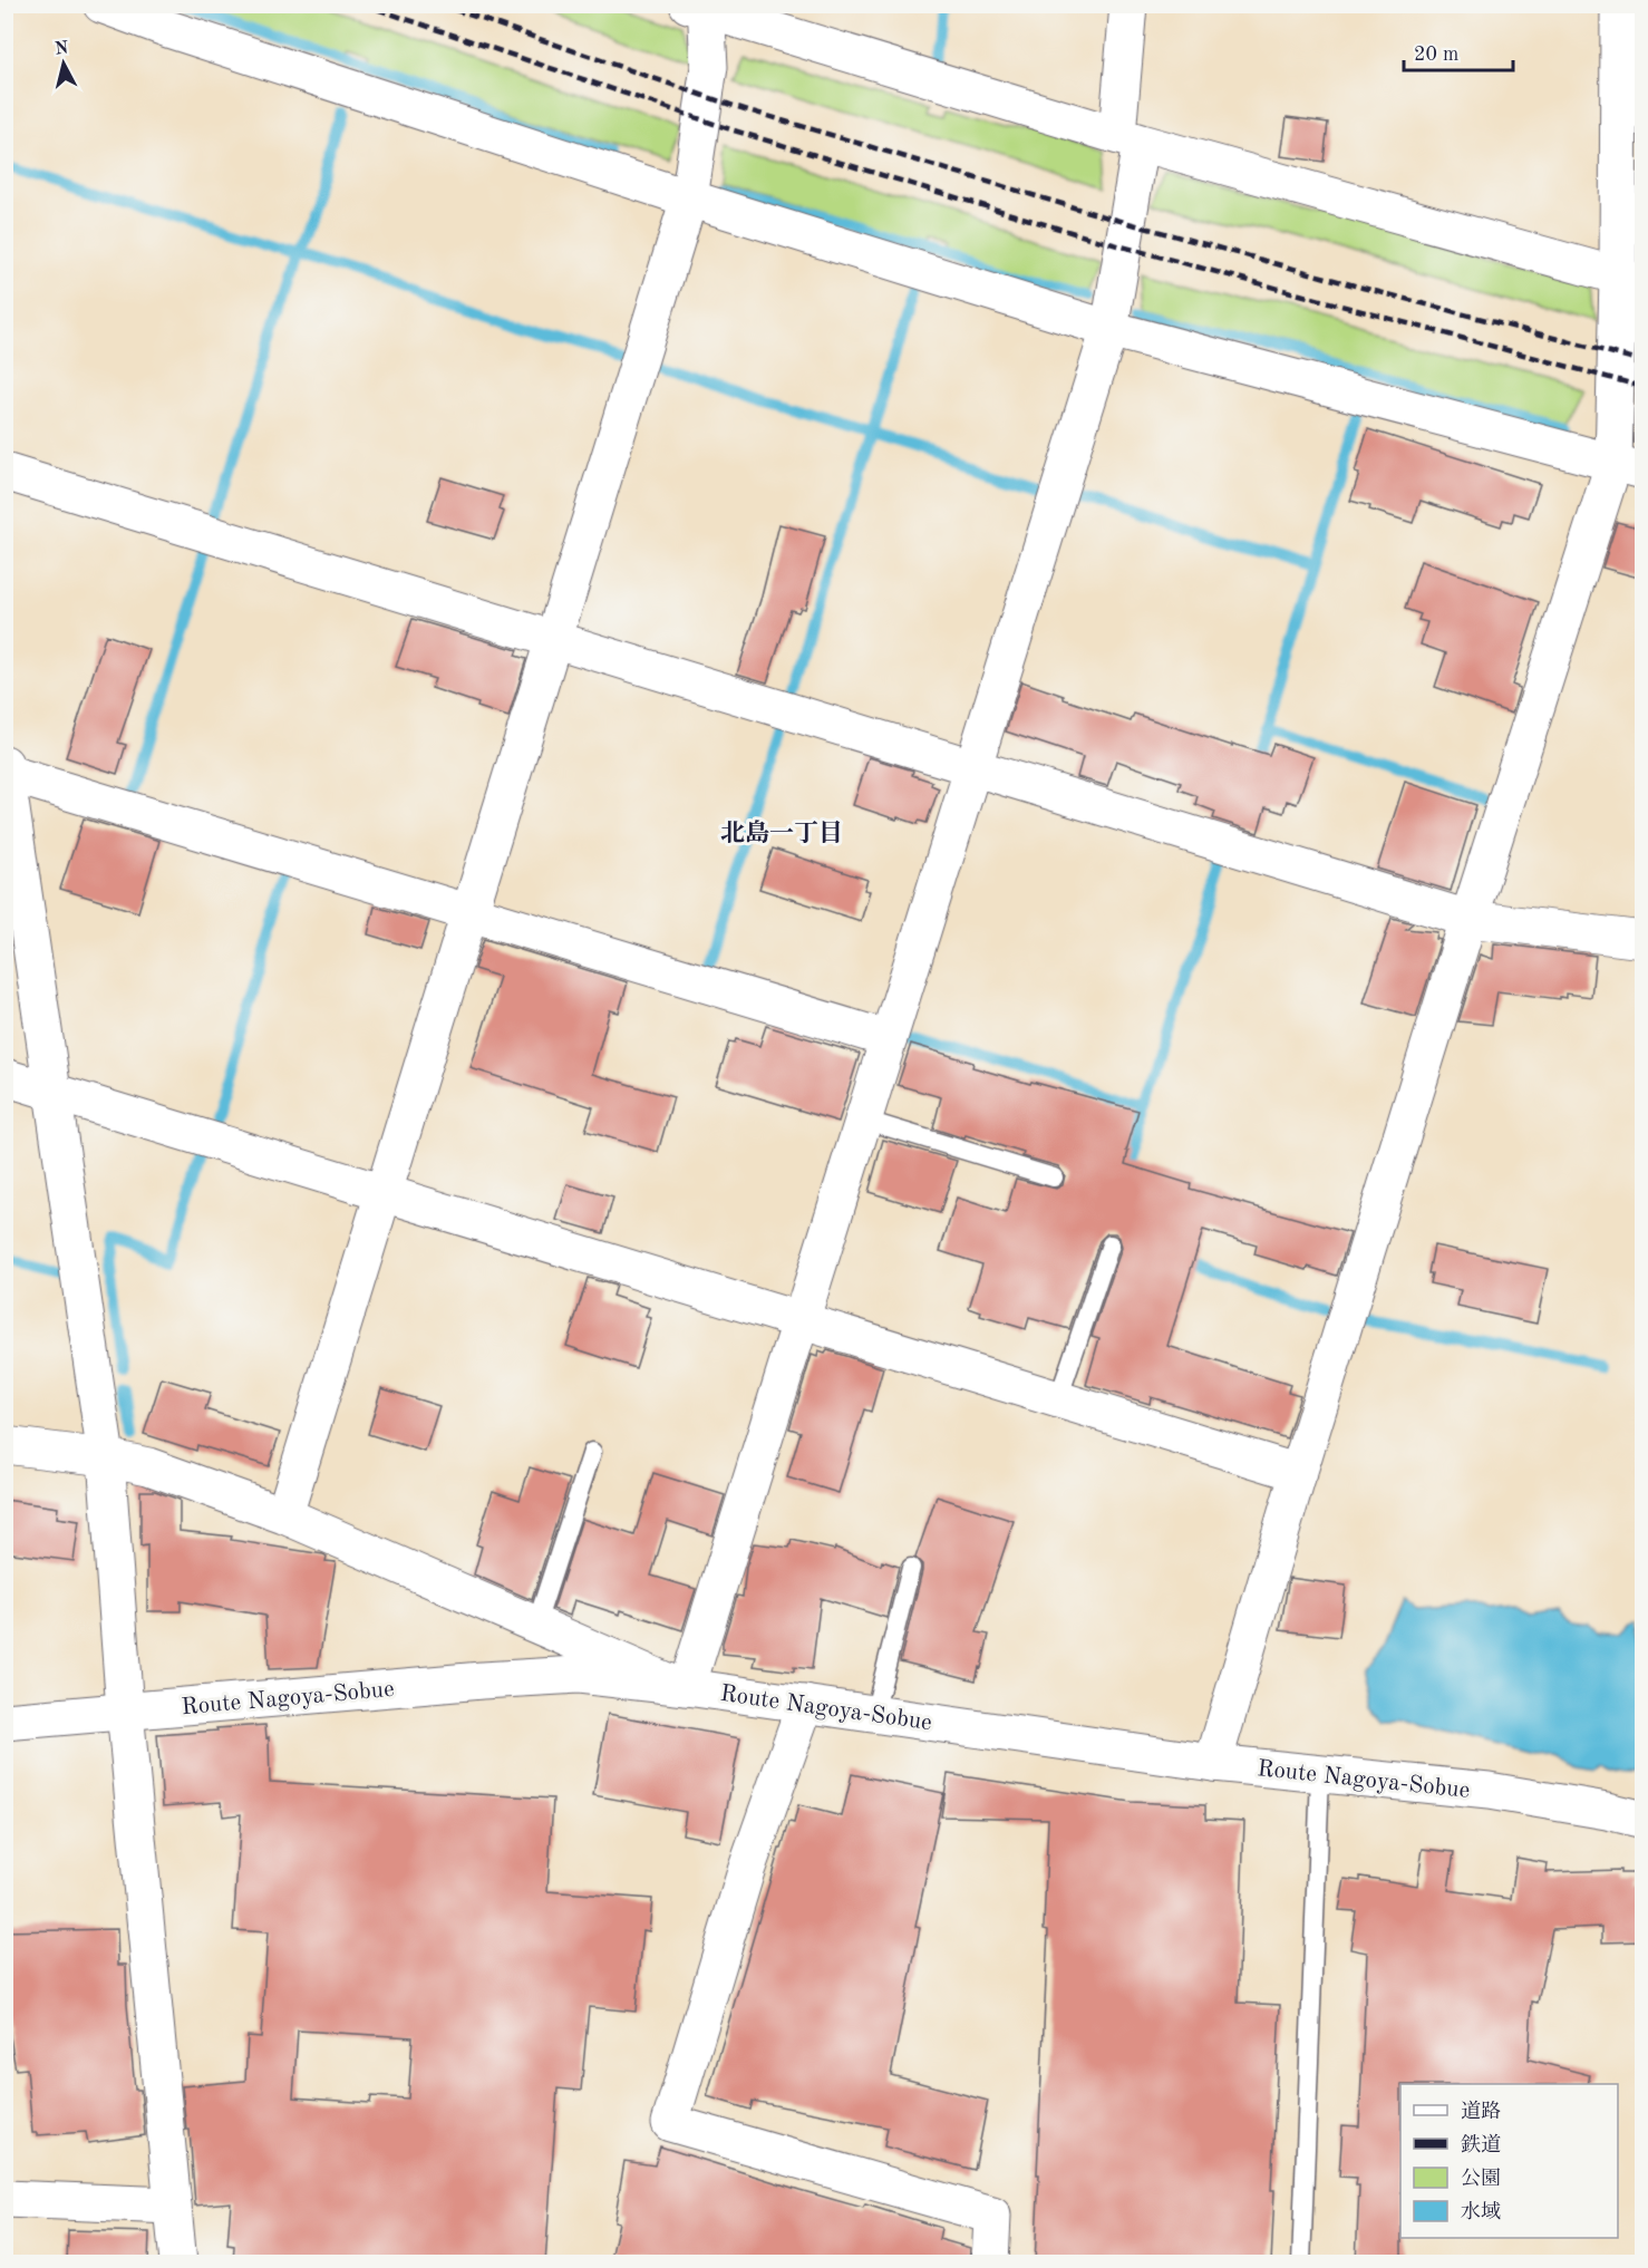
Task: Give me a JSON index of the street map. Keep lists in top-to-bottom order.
{
  "streets": {
    "street": ["Route Nagoya-Sobue"]
  },
  "districts": ["北島一丁目"],
  "legend": [
    "道路",
    "鉄道",
    "公園",
    "水域"
  ],
  "scale_bar": "20 m",
  "north": "top"
}
